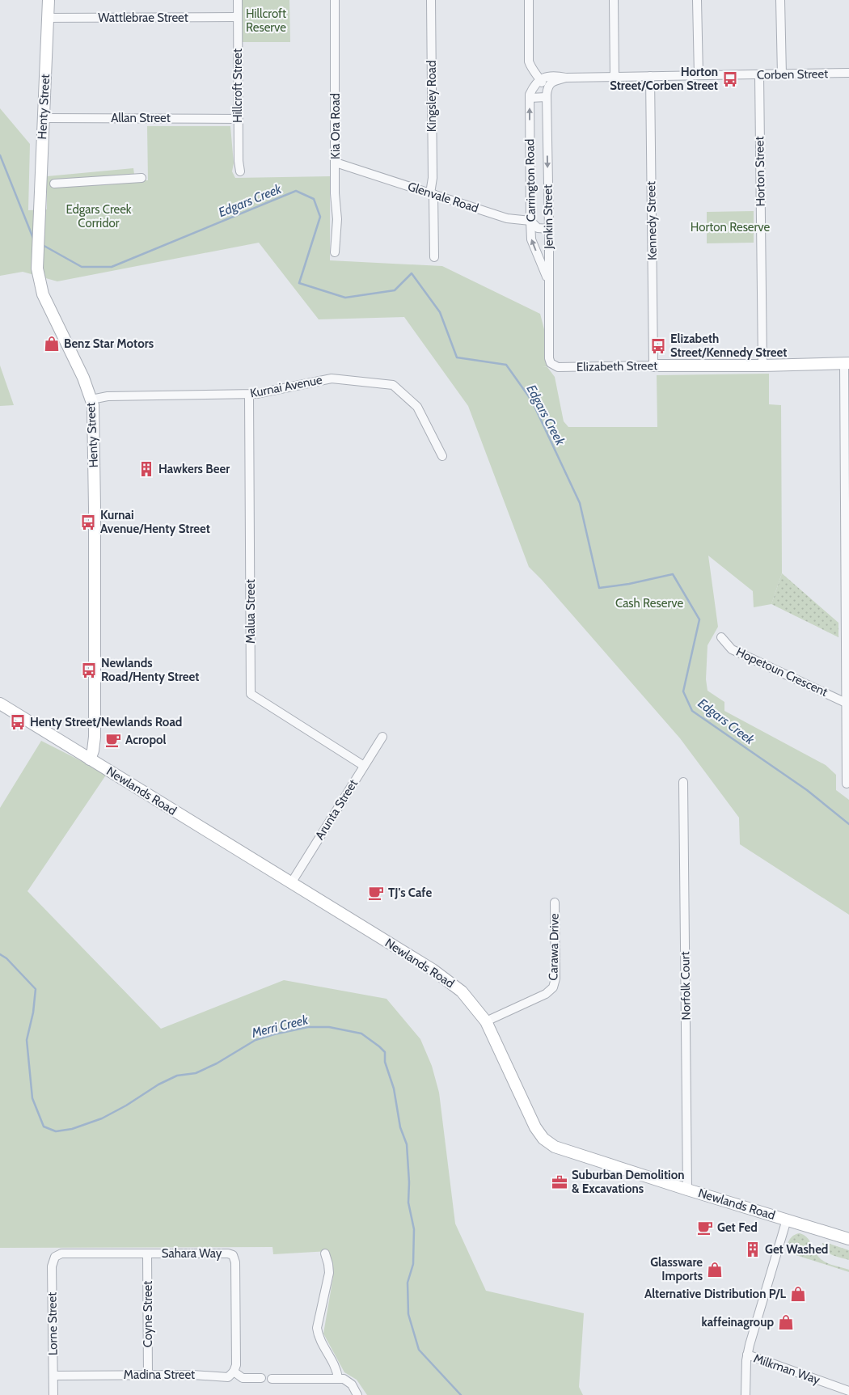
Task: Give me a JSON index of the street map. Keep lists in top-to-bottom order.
{
  "streets": {
    "street": [
      "Wattlebrae Street",
      "Corben Street",
      "Hillcroft Street",
      "Kingsley Road",
      "Henty Street",
      "Allan Street",
      "Kia Ora Road",
      "Horton Street",
      "Carrington Road",
      "Glenvale Road",
      "Jenkin Street",
      "Kennedy Street",
      "Elizabeth Street",
      "Kurnai Avenue",
      "Malua Street",
      "Hopetoun Crescent",
      "Newlands Road",
      "Arunta Street",
      "Carawa Drive",
      "Norfolk Court",
      "Sahara Way",
      "Coyne Street",
      "Lorne Street",
      "Milkman Way",
      "Madina Street"
    ]
  },
  "crossings": [
    ["Wattlebrae Street", "Hillcroft Street"],
    ["Wattlebrae Street", "Henty Street"],
    ["Corben Street", "Horton Street"],
    ["Corben Street", "Kennedy Street"],
    ["Hillcroft Street", "Allan Street"],
    ["Kingsley Road", "Glenvale Road"],
    ["Henty Street", "Allan Street"],
    ["Henty Street", "Kurnai Avenue"],
    ["Henty Street", "Newlands Road"],
    ["Kia Ora Road", "Glenvale Road"],
    ["Horton Street", "Elizabeth Street"],
    ["Carrington Road", "Glenvale Road"],
    ["Carrington Road", "Jenkin Street"],
    ["Glenvale Road", "Jenkin Street"],
    ["Jenkin Street", "Elizabeth Street"],
    ["Kennedy Street", "Elizabeth Street"],
    ["Kurnai Avenue", "Malua Street"],
    ["Malua Street", "Arunta Street"],
    ["Newlands Road", "Arunta Street"],
    ["Newlands Road", "Carawa Drive"],
    ["Newlands Road", "Norfolk Court"],
    ["Sahara Way", "Coyne Street"],
    ["Sahara Way", "Lorne Street"],
    ["Sahara Way", "Madina Street"],
    ["Coyne Street", "Madina Street"],
    ["Lorne Street", "Madina Street"]
  ],
  "one_way": ["Carrington Road", "Jenkin Street"],
  "water": ["Edgars Creek", "Merri Creek"],
  "parks": [
    "Hillcroft Reserve",
    "Edgars Creek Corridor",
    "Horton Reserve",
    "Cash Reserve"
  ],
  "places": {
    "bus stop": [
      "Horton Street/Corben Street",
      "Elizabeth Street/Kennedy Street",
      "Kurnai Avenue/Henty Street",
      "Newlands Road/Henty Street",
      "Henty Street/Newlands Road"
    ],
    "shop": [
      "Benz Star Motors",
      "Glassware Imports",
      "Alternative Distribution P/L",
      "kaffeinagroup"
    ],
    "building": ["Hawkers Beer", "Get Washed"],
    "cafe": ["Acropol", "TJ's Cafe", "Get Fed"],
    "office": ["Suburban Demolition & Excavations"]
  }
}
